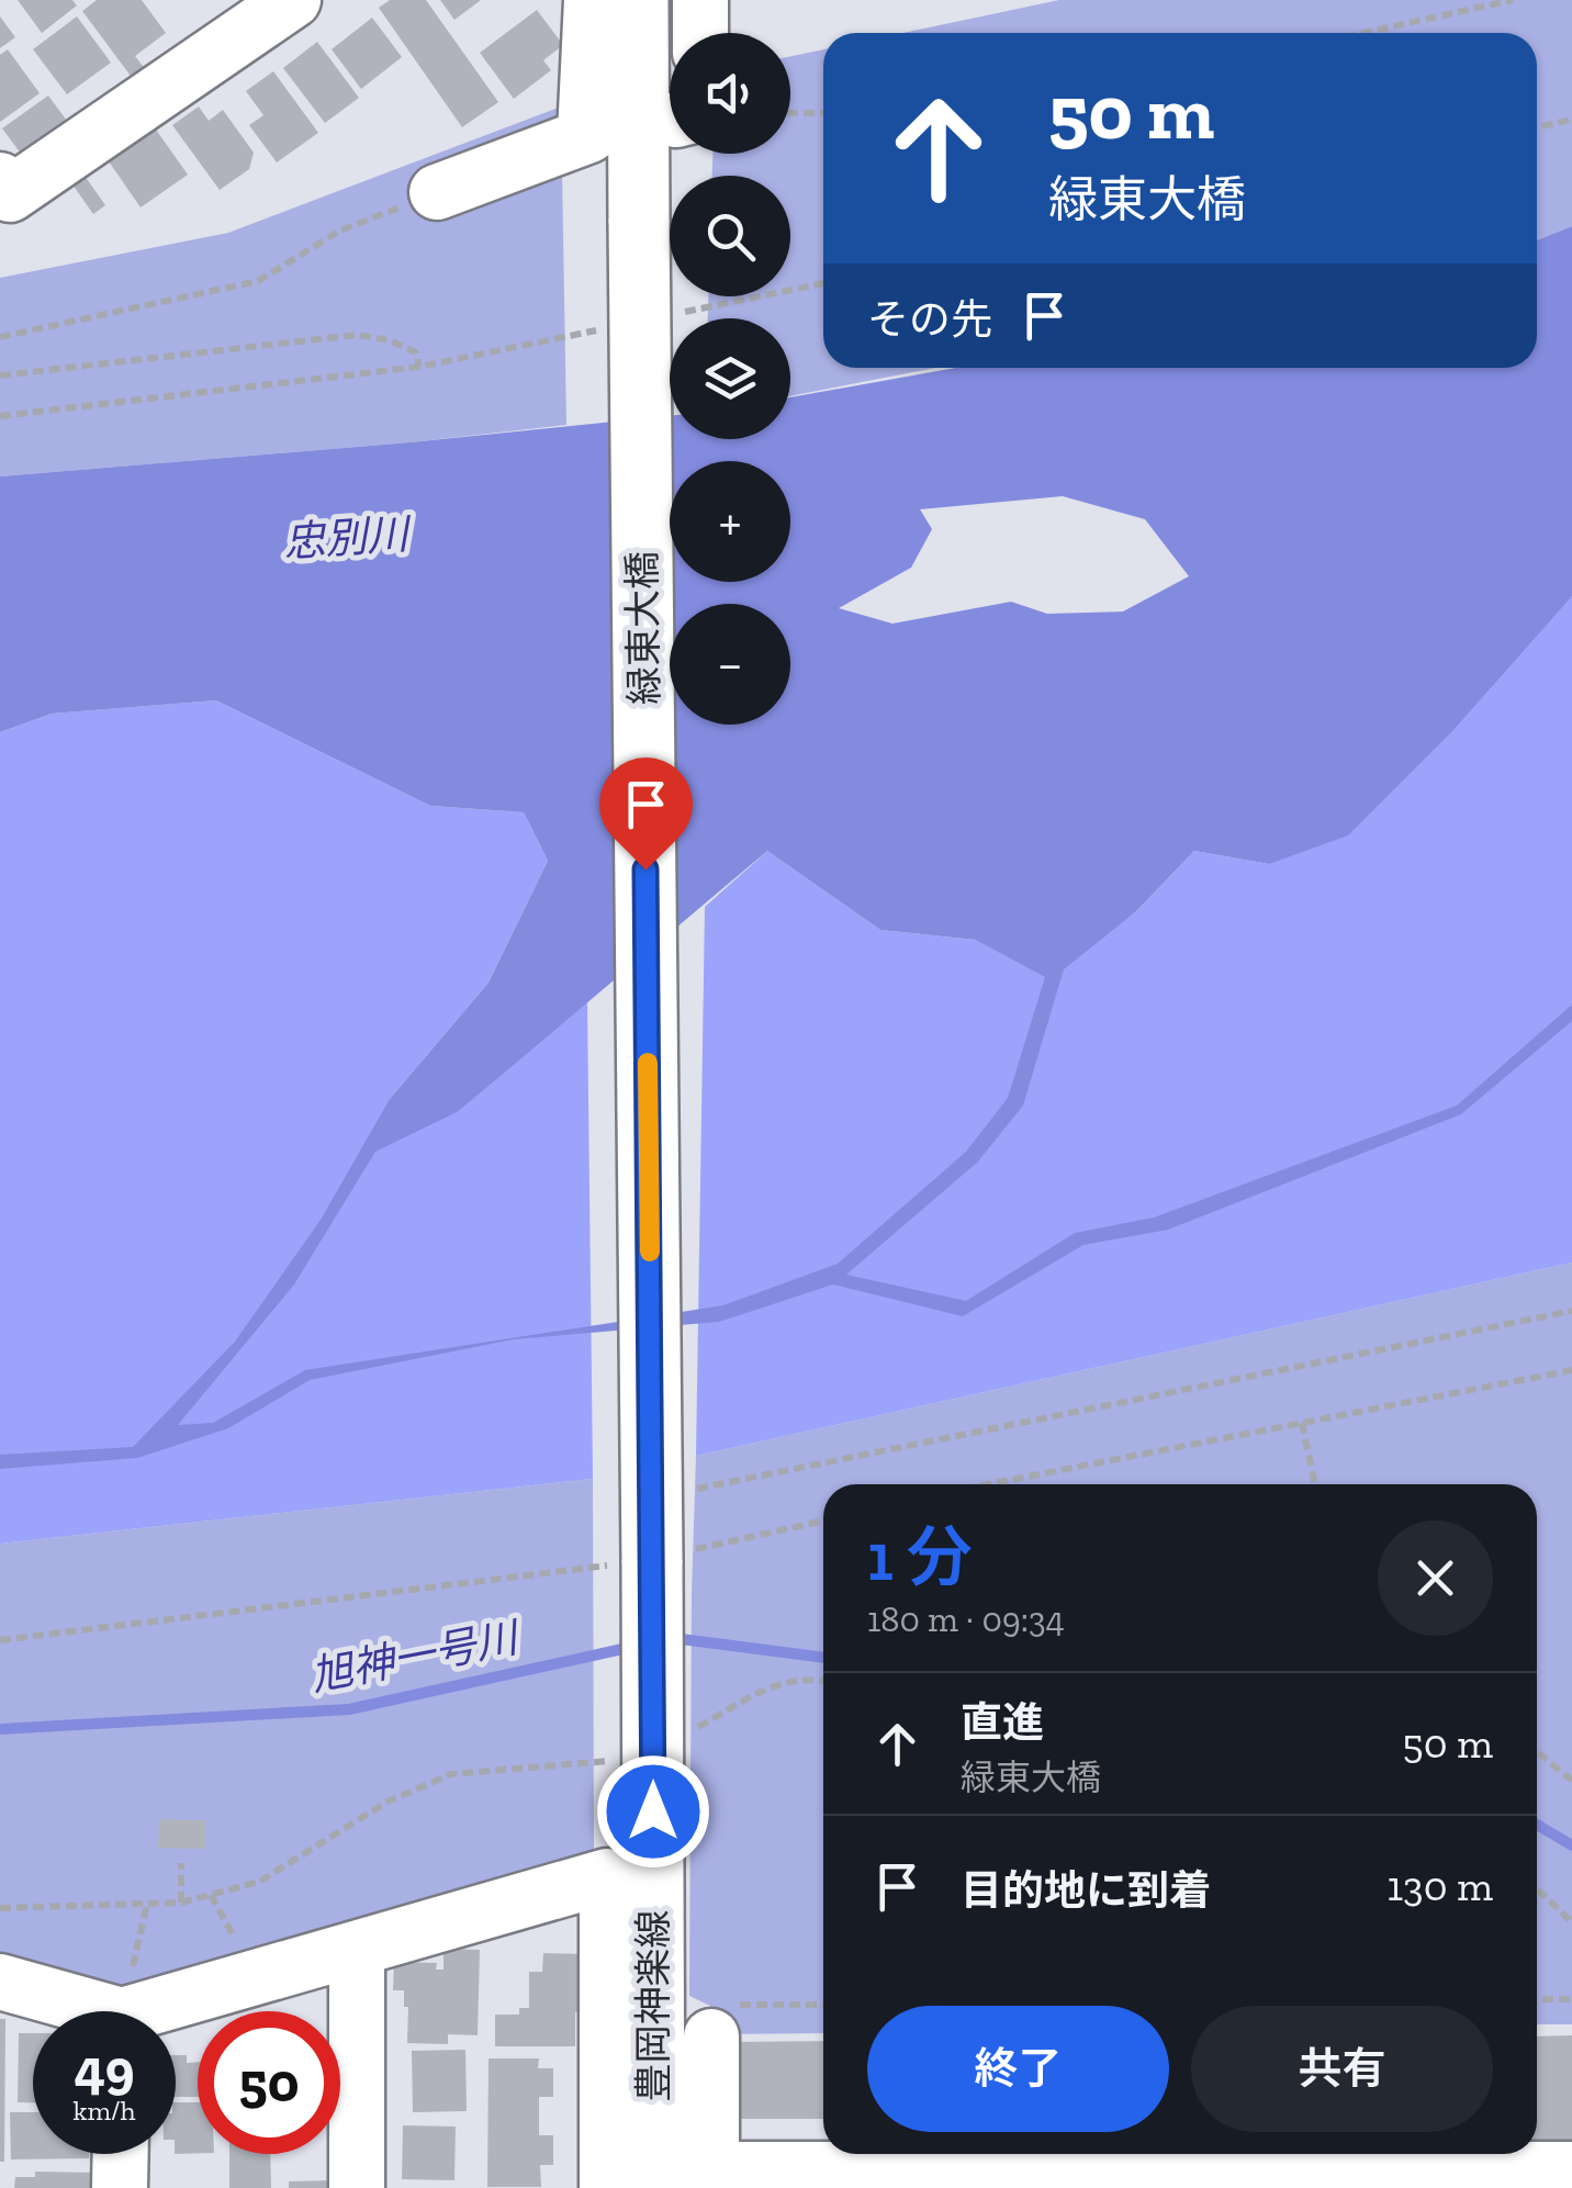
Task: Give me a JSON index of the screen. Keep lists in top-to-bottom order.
{
  "streets": {
    "main road": ["緑東大橋", "豊岡神楽線"]
  },
  "crossings": [
    ["緑東大橋", "豊岡神楽線"]
  ],
  "water": ["忠別川", "旭神一号川"],
  "page": {
    "map_buttons": ["+", "−"],
    "turn": ["50 m", "緑東大橋"],
    "then": "その先",
    "heading": ["1 分", "180 m · 09:34"],
    "list": [
      {
        "name": "直進",
        "note": "緑東大橋",
        "value": "50 m"
      },
      {
        "name": "目的地に到着",
        "value": "130 m"
      }
    ],
    "buttons": ["終了", "共有"],
    "speed": "49 km/h",
    "limit": "50"
  }
}
